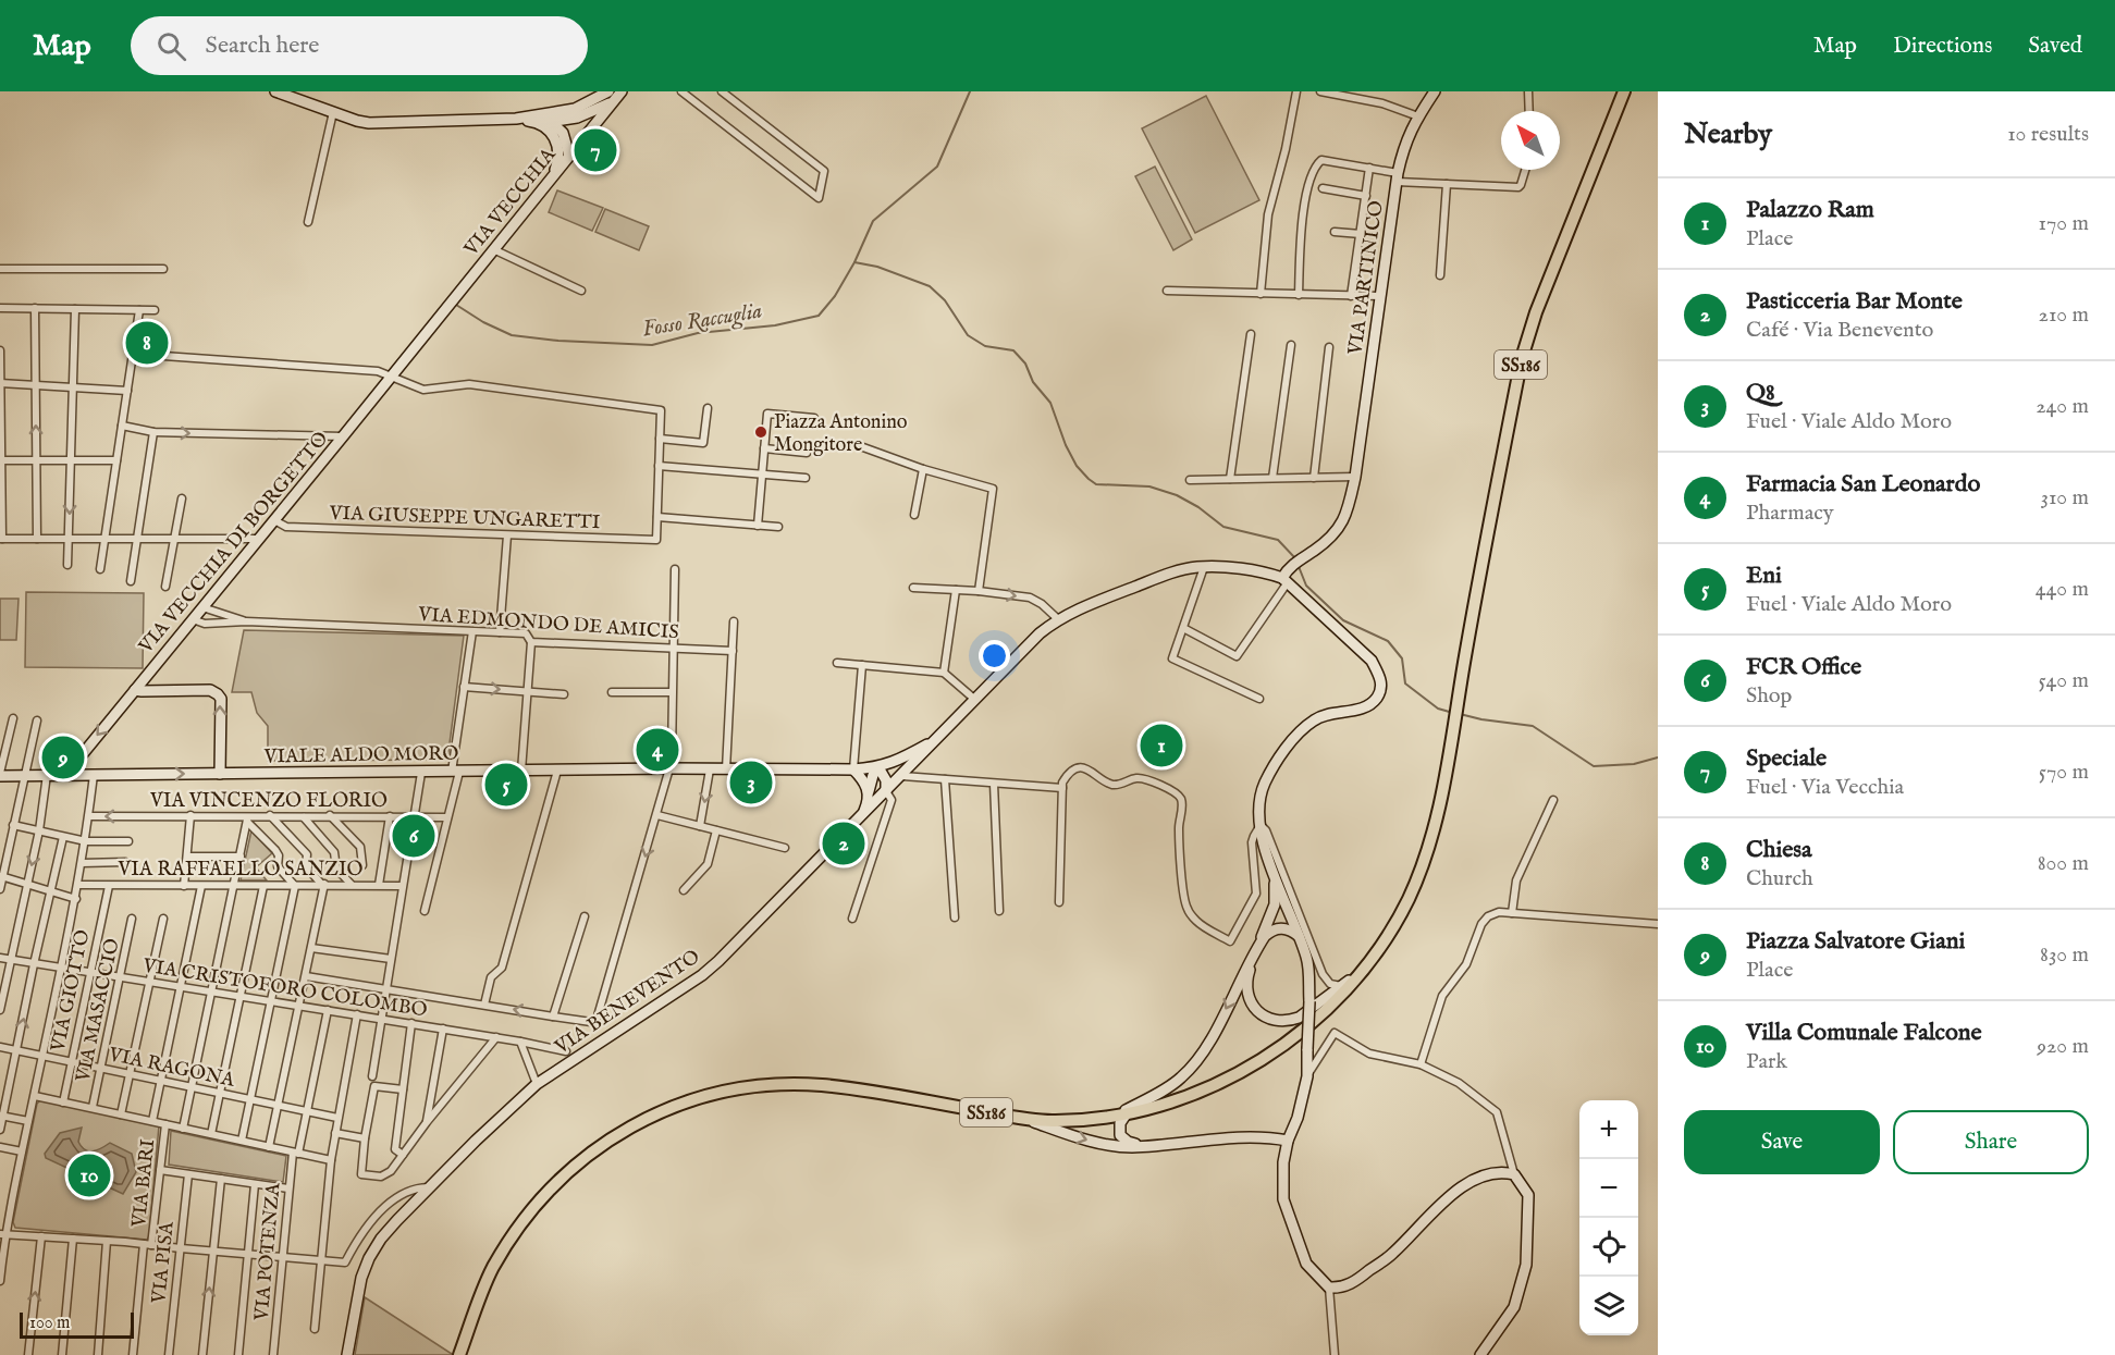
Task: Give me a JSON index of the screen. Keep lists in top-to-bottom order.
{
  "streets": {
    "main road": [
      "VIA VECCHIA",
      "VIA PARTINICO",
      "SS186",
      "VIA VECCHIA DI BORGETTO",
      "VIALE ALDO MORO",
      "VIA BENEVENTO"
    ],
    "street": [
      "VIA GIUSEPPE UNGARETTI",
      "VIA EDMONDO DE AMICIS",
      "VIA VINCENZO FLORIO",
      "VIA RAFFAELLO SANZIO",
      "VIA CRISTOFORO COLOMBO",
      "VIA GIOTTO",
      "VIA MASACCIO",
      "VIA RAGONA",
      "VIA BARI",
      "VIA POTENZA",
      "VIA PISA"
    ]
  },
  "crossings": [
    ["VIA VECCHIA", "VIA VECCHIA DI BORGETTO"],
    ["VIA PARTINICO", "VIA BENEVENTO"],
    ["VIA GIUSEPPE UNGARETTI", "VIA VECCHIA DI BORGETTO"],
    ["VIA VECCHIA DI BORGETTO", "VIALE ALDO MORO"],
    ["VIALE ALDO MORO", "VIA BENEVENTO"],
    ["VIA RAFFAELLO SANZIO", "VIA GIOTTO"],
    ["VIA CRISTOFORO COLOMBO", "VIA GIOTTO"],
    ["VIA CRISTOFORO COLOMBO", "VIA MASACCIO"],
    ["VIA CRISTOFORO COLOMBO", "VIA POTENZA"],
    ["VIA GIOTTO", "VIA RAGONA"],
    ["VIA MASACCIO", "VIA RAGONA"],
    ["VIA RAGONA", "VIA POTENZA"]
  ],
  "water": ["Fosso Raccuglia"],
  "places": ["Piazza Antonino Mongitore"],
  "scale_bar": "100 m",
  "north": "top left",
  "page": {
    "header": "Map",
    "search": "Search here",
    "nav": ["Map", "Directions", "Saved"],
    "heading": ["Nearby", "10 results"],
    "pins": [
      "7",
      "8",
      "1",
      "4",
      "9",
      "3",
      "5",
      "6",
      "2",
      "10"
    ],
    "list": [
      {
        "mark": "1",
        "name": "Palazzo Ram",
        "note": "Place",
        "value": "170 m"
      },
      {
        "mark": "2",
        "name": "Pasticceria Bar Monte",
        "note": "Café · Via Benevento",
        "value": "210 m"
      },
      {
        "mark": "3",
        "name": "Q8",
        "note": "Fuel · Viale Aldo Moro",
        "value": "240 m"
      },
      {
        "mark": "4",
        "name": "Farmacia San Leonardo",
        "note": "Pharmacy",
        "value": "310 m"
      },
      {
        "mark": "5",
        "name": "Eni",
        "note": "Fuel · Viale Aldo Moro",
        "value": "440 m"
      },
      {
        "mark": "6",
        "name": "FCR Office",
        "note": "Shop",
        "value": "540 m"
      },
      {
        "mark": "7",
        "name": "Speciale",
        "note": "Fuel · Via Vecchia",
        "value": "570 m"
      },
      {
        "mark": "8",
        "name": "Chiesa",
        "note": "Church",
        "value": "800 m"
      },
      {
        "mark": "9",
        "name": "Piazza Salvatore Giani",
        "note": "Place",
        "value": "830 m"
      },
      {
        "mark": "10",
        "name": "Villa Comunale Falcone",
        "note": "Park",
        "value": "920 m"
      }
    ],
    "buttons": ["Save", "Share"],
    "map_buttons": ["+", "−"],
    "scale": "100 m"
  }
}
